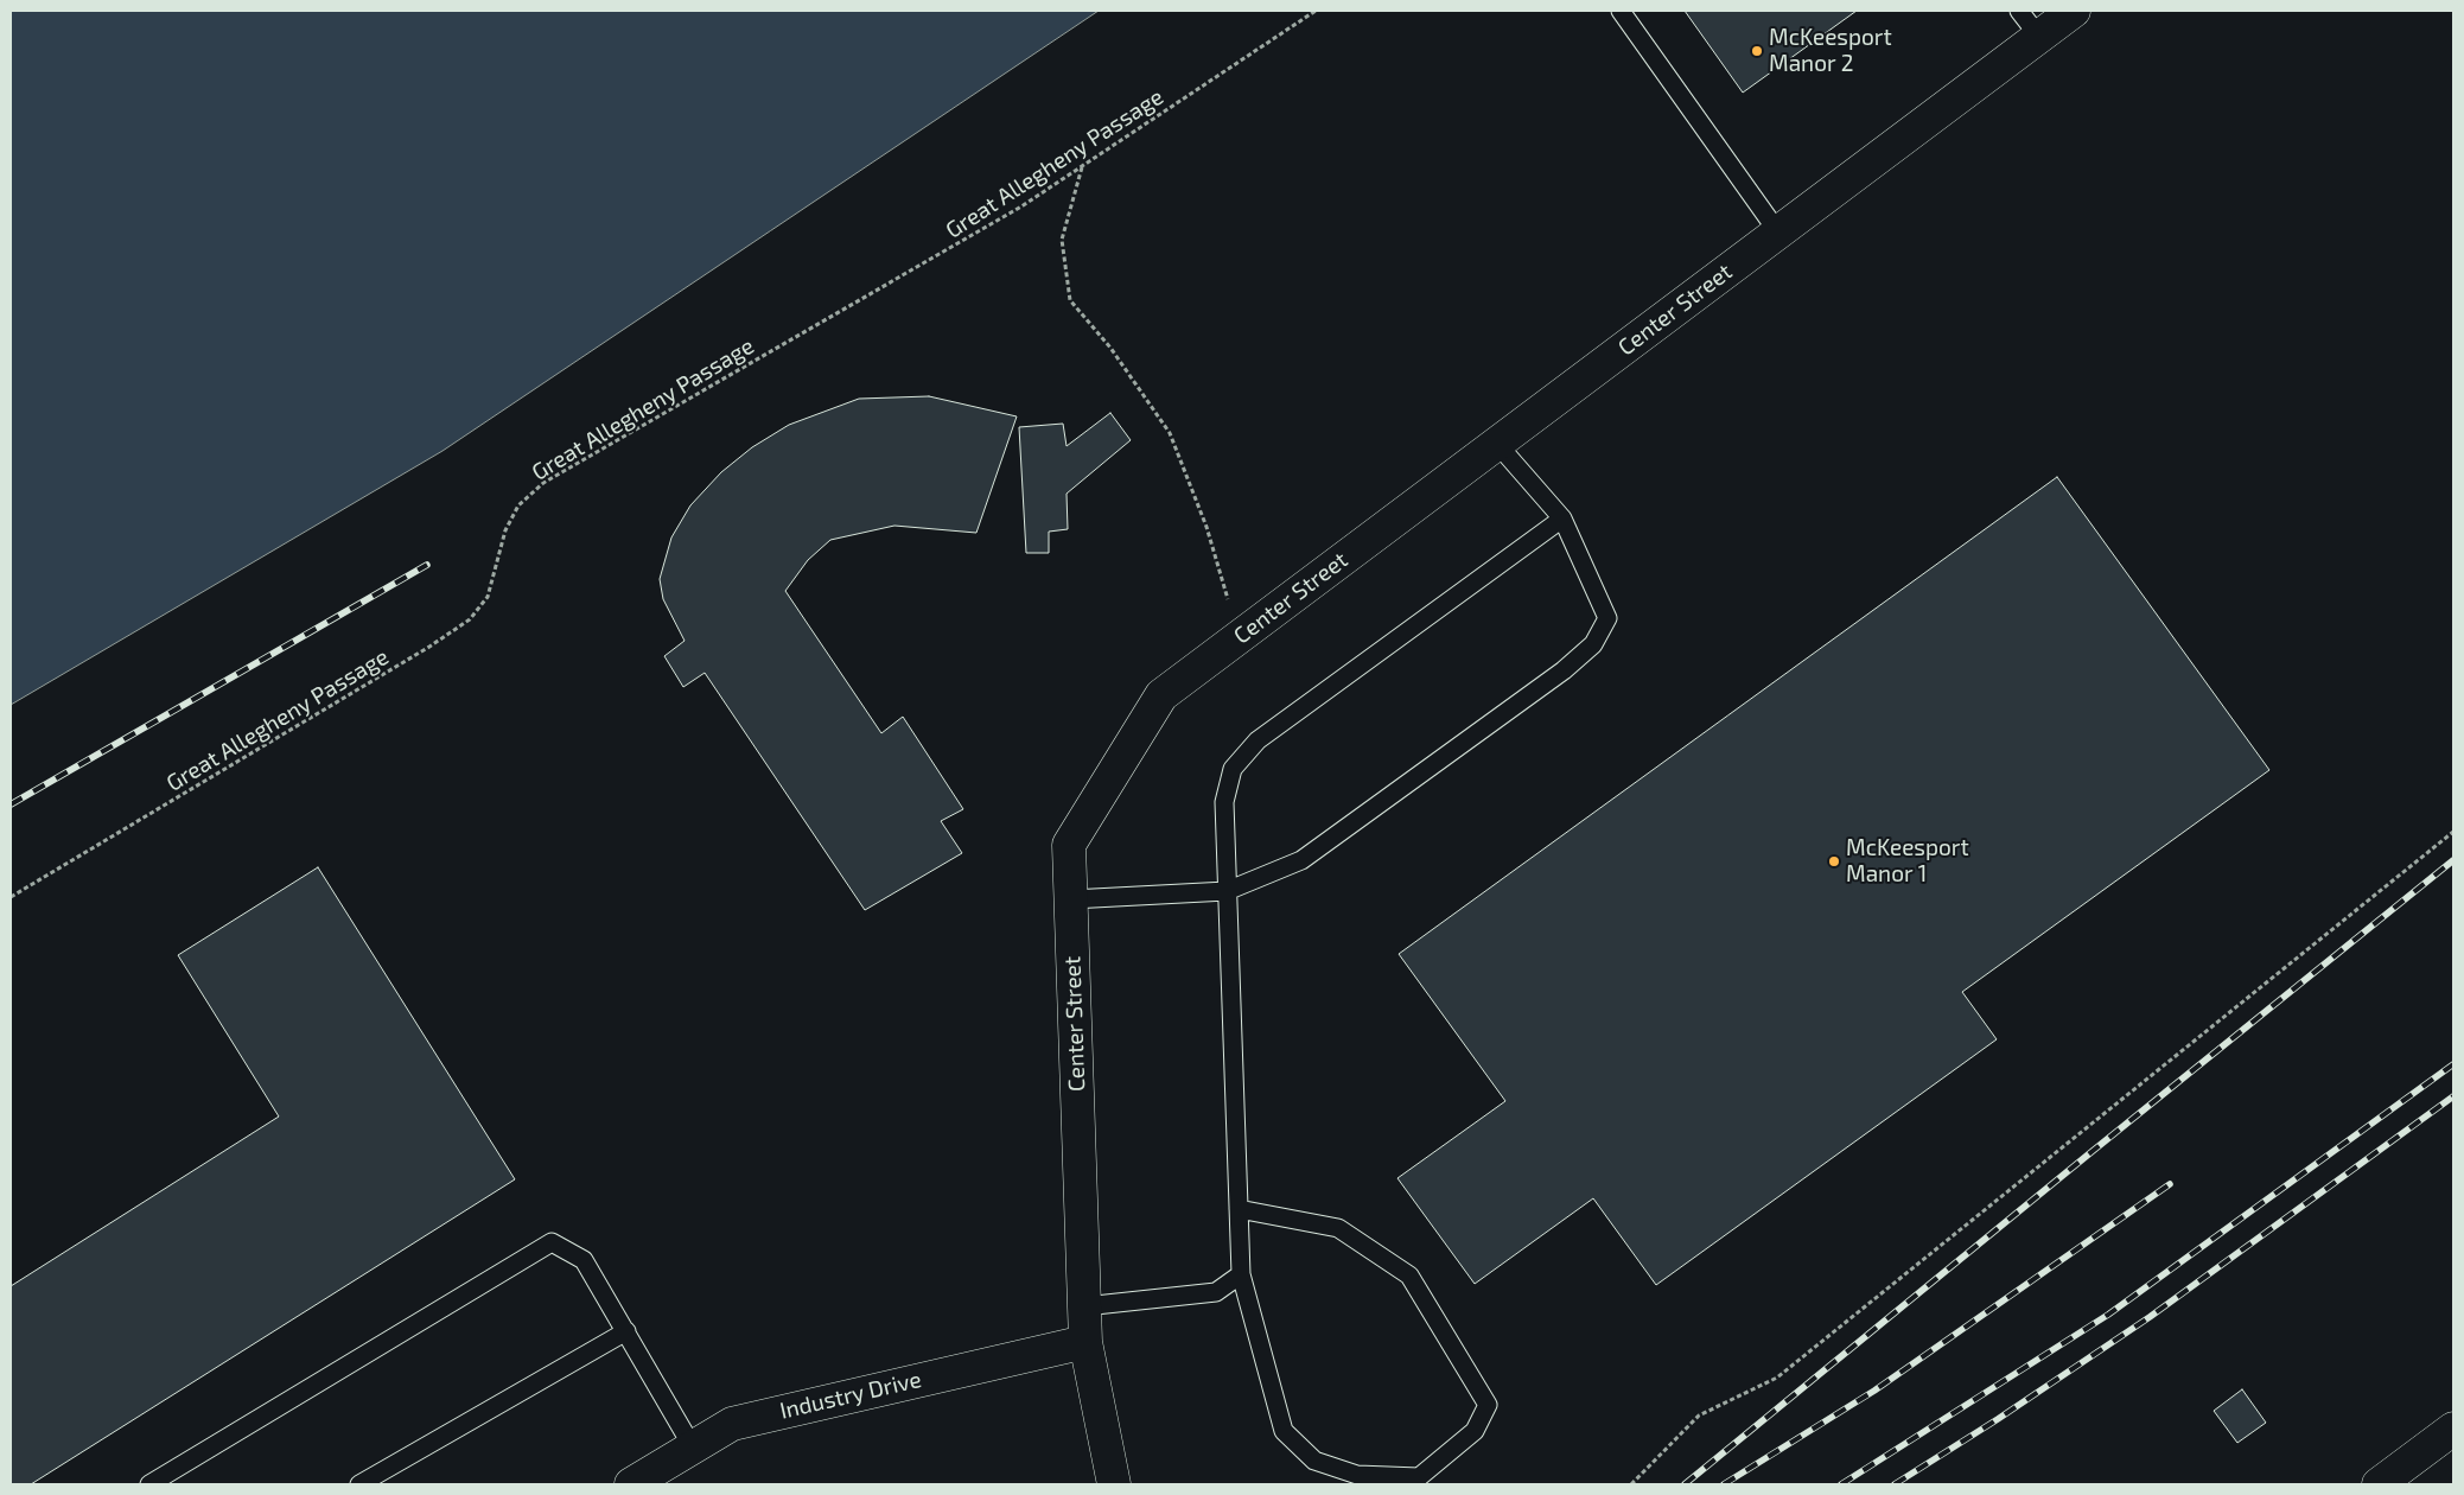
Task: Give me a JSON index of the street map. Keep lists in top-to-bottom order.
{
  "streets": {
    "street": ["Center Street", "Industry Drive"],
    "path": ["Great Allegheny Passage"]
  },
  "crossings": [
    ["Center Street", "Industry Drive"]
  ],
  "places": ["McKeesport Manor 2", "McKeesport Manor 1"]
}
